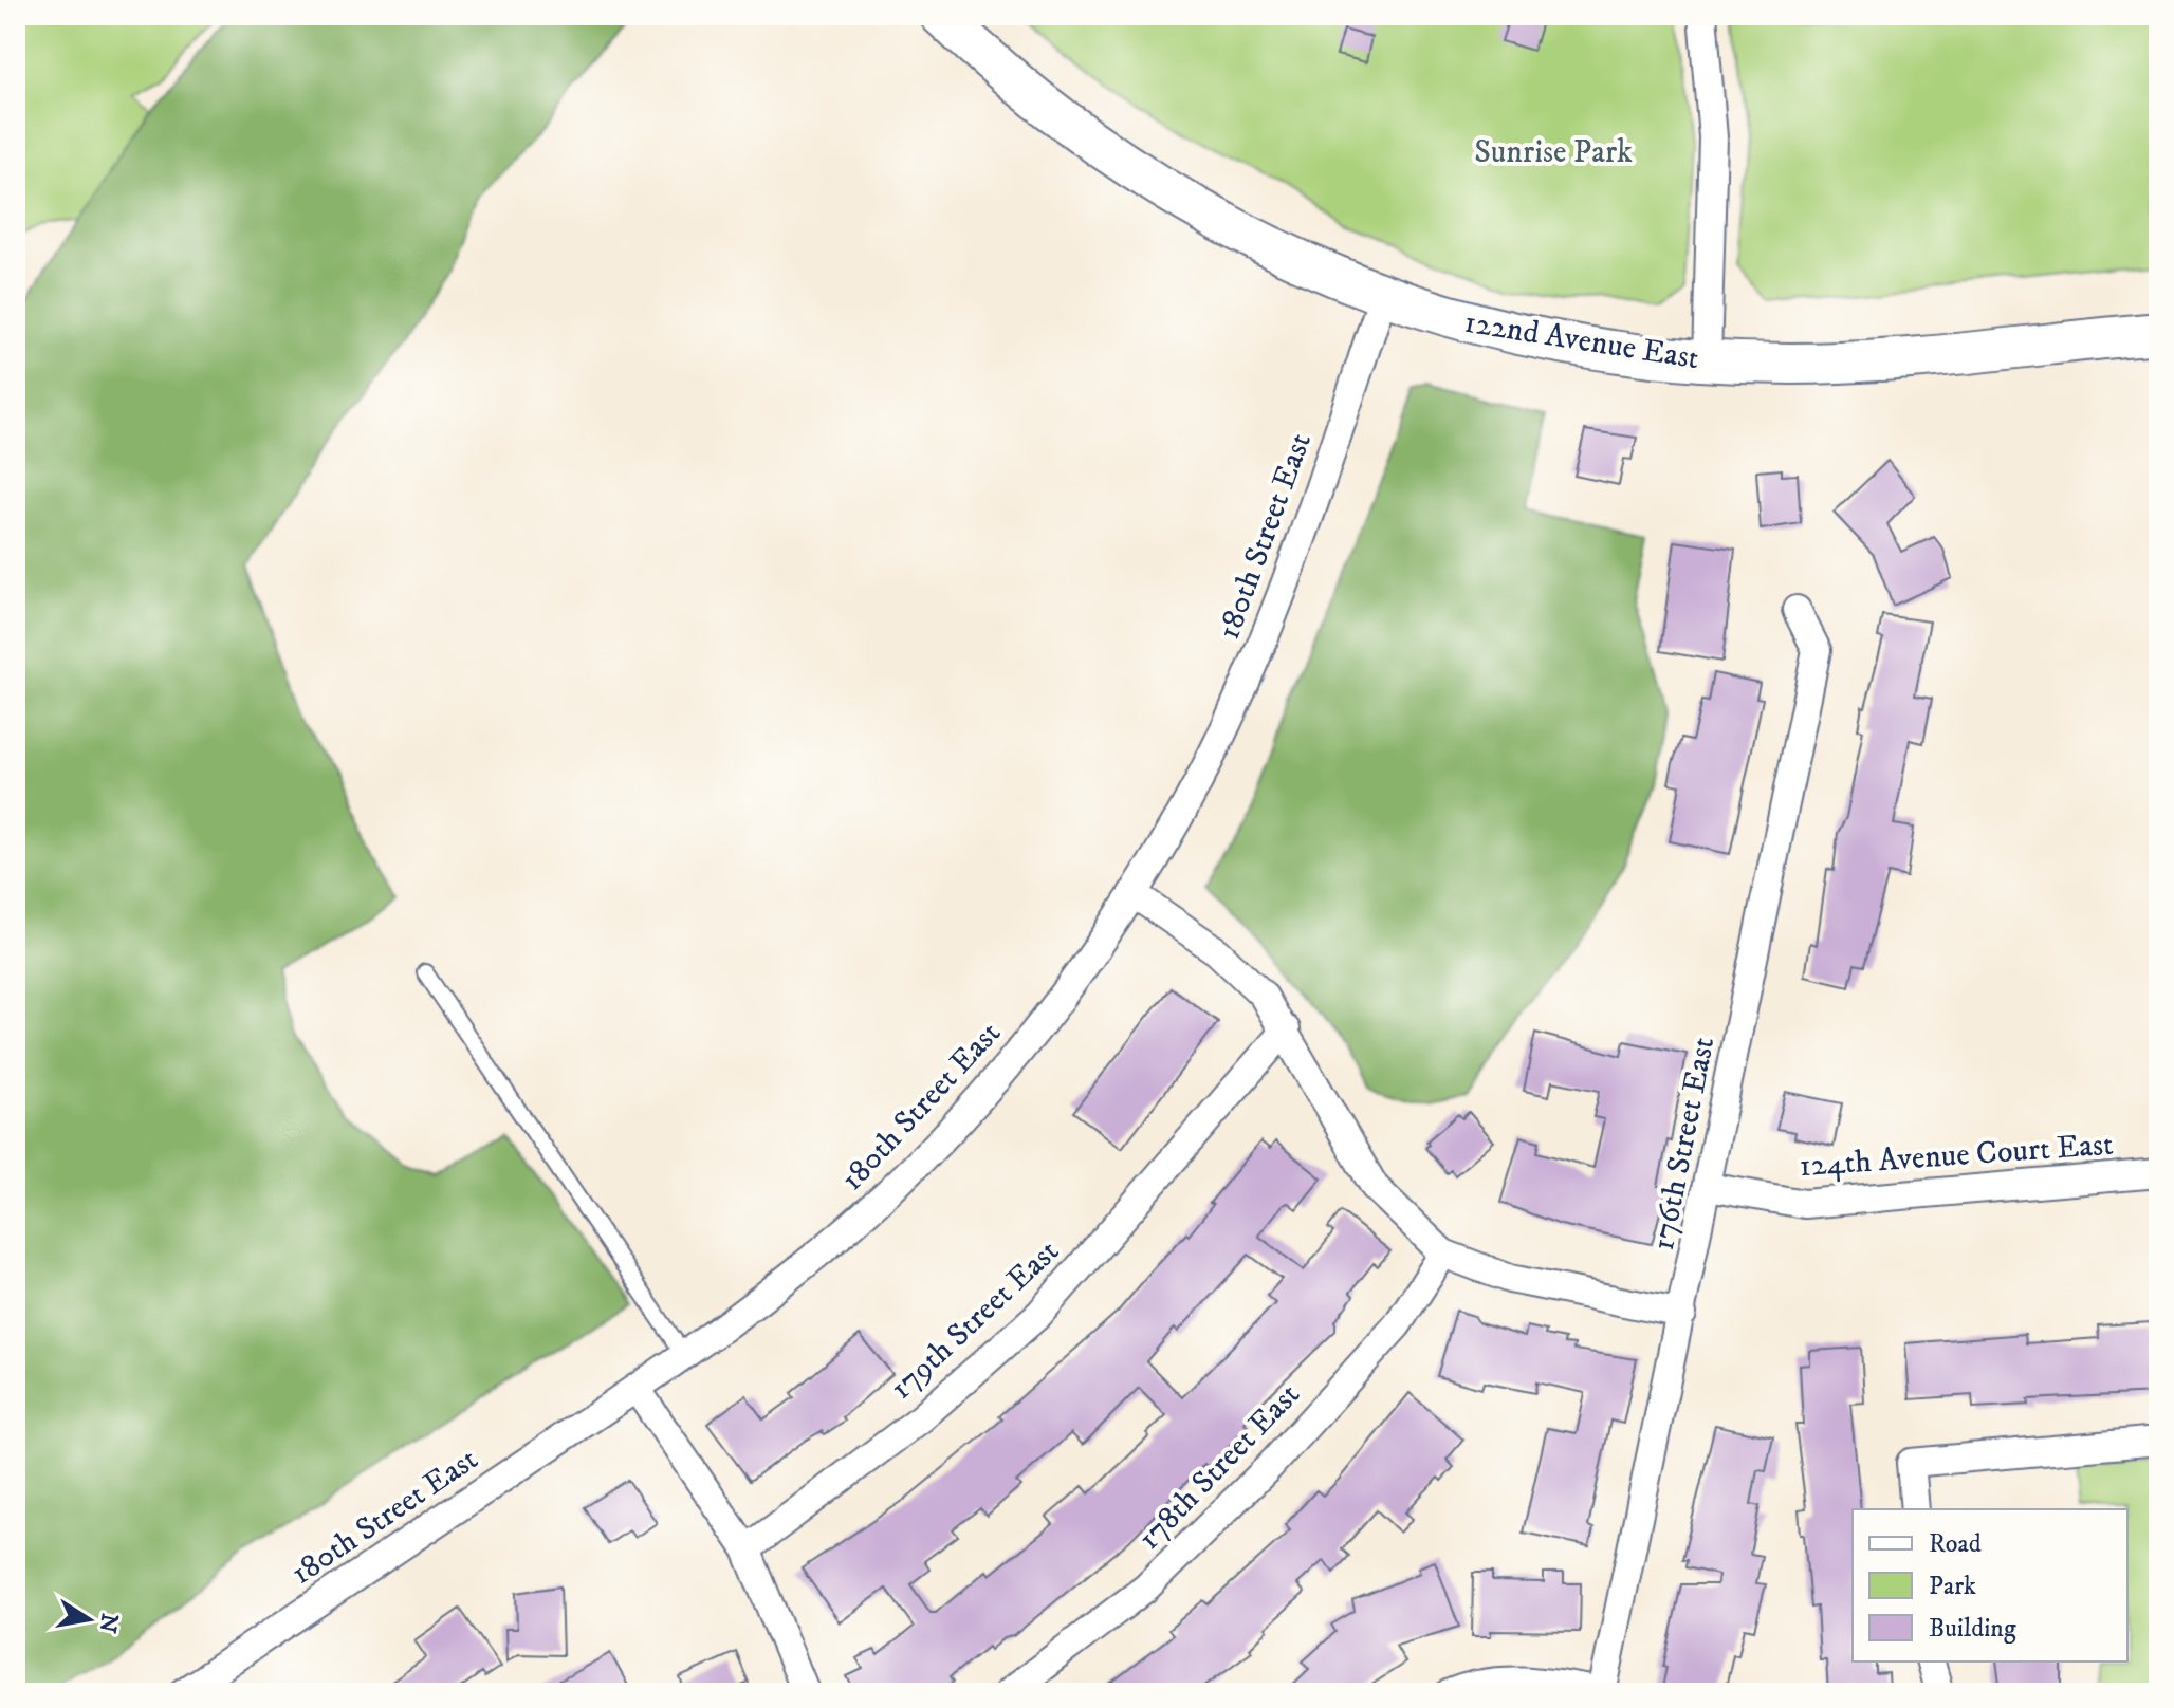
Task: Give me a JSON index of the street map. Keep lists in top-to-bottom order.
{
  "streets": {
    "street": [
      "122nd Avenue East",
      "180th Street East",
      "176th Street East",
      "124th Avenue Court East",
      "179th Street East",
      "178th Street East"
    ]
  },
  "crossings": [
    ["122nd Avenue East", "180th Street East"],
    ["176th Street East", "124th Avenue Court East"]
  ],
  "parks": ["Sunrise Park"],
  "legend": ["Road", "Park", "Building"],
  "north": "right"
}
